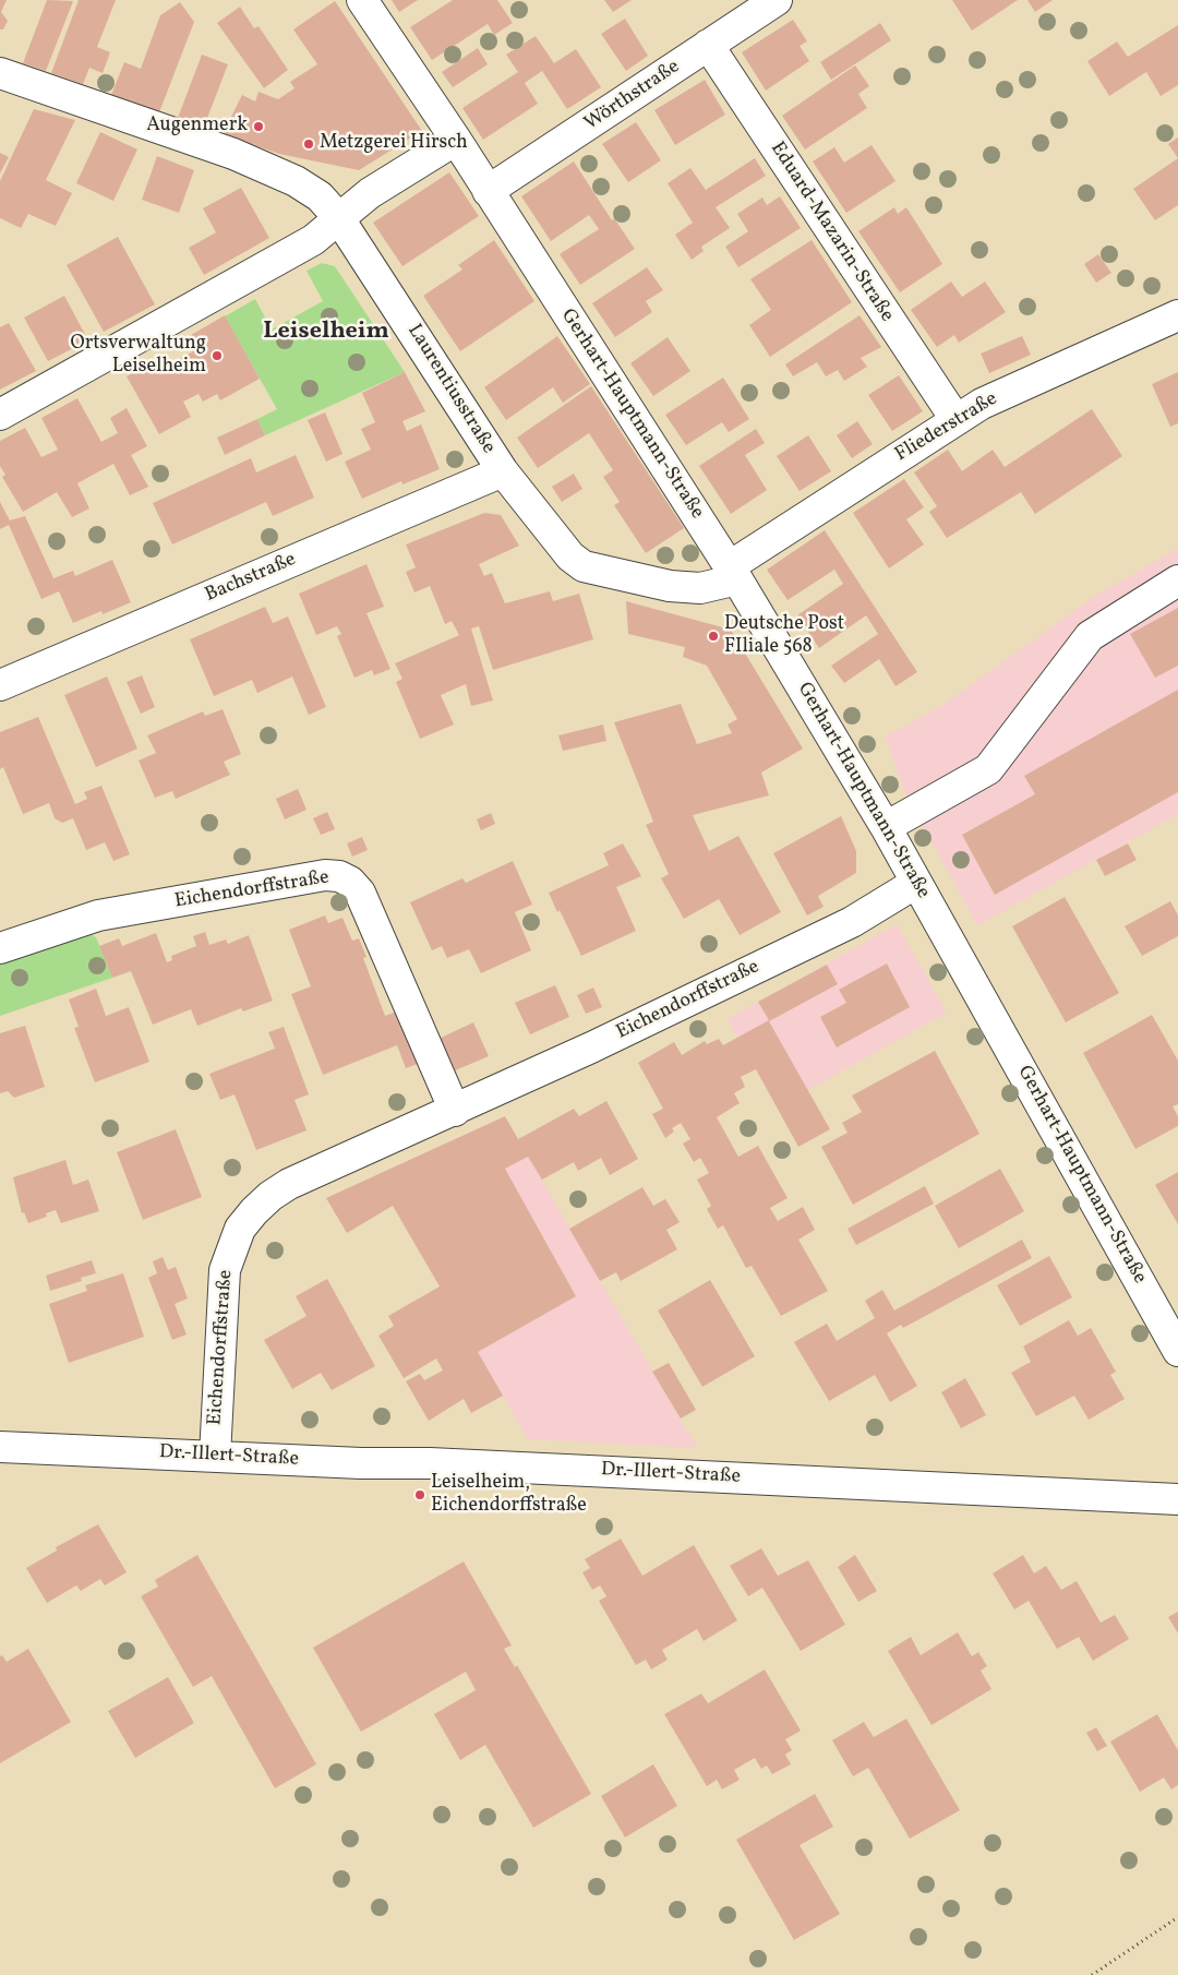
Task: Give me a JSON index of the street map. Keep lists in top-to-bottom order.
{
  "streets": {
    "street": [
      "Wörthstraße",
      "Eduard-Mazarin-Straße",
      "Laurentiusstraße",
      "Gerhart-Hauptmann-Straße",
      "Fliederstraße",
      "Bachstraße",
      "Eichendorffstraße",
      "Dr.-Illert-Straße"
    ]
  },
  "crossings": [
    ["Wörthstraße", "Eduard-Mazarin-Straße"],
    ["Wörthstraße", "Gerhart-Hauptmann-Straße"],
    ["Eduard-Mazarin-Straße", "Fliederstraße"],
    ["Laurentiusstraße", "Gerhart-Hauptmann-Straße"],
    ["Laurentiusstraße", "Fliederstraße"],
    ["Laurentiusstraße", "Bachstraße"],
    ["Gerhart-Hauptmann-Straße", "Fliederstraße"],
    ["Gerhart-Hauptmann-Straße", "Eichendorffstraße"],
    ["Eichendorffstraße", "Dr.-Illert-Straße"]
  ],
  "districts": ["Leiselheim"],
  "places": [
    "Augenmerk",
    "Metzgerei Hirsch",
    "Ortsverwaltung Leiselheim",
    "Deutsche Post FIliale 568",
    "Leiselheim, Eichendorffstraße"
  ]
}
